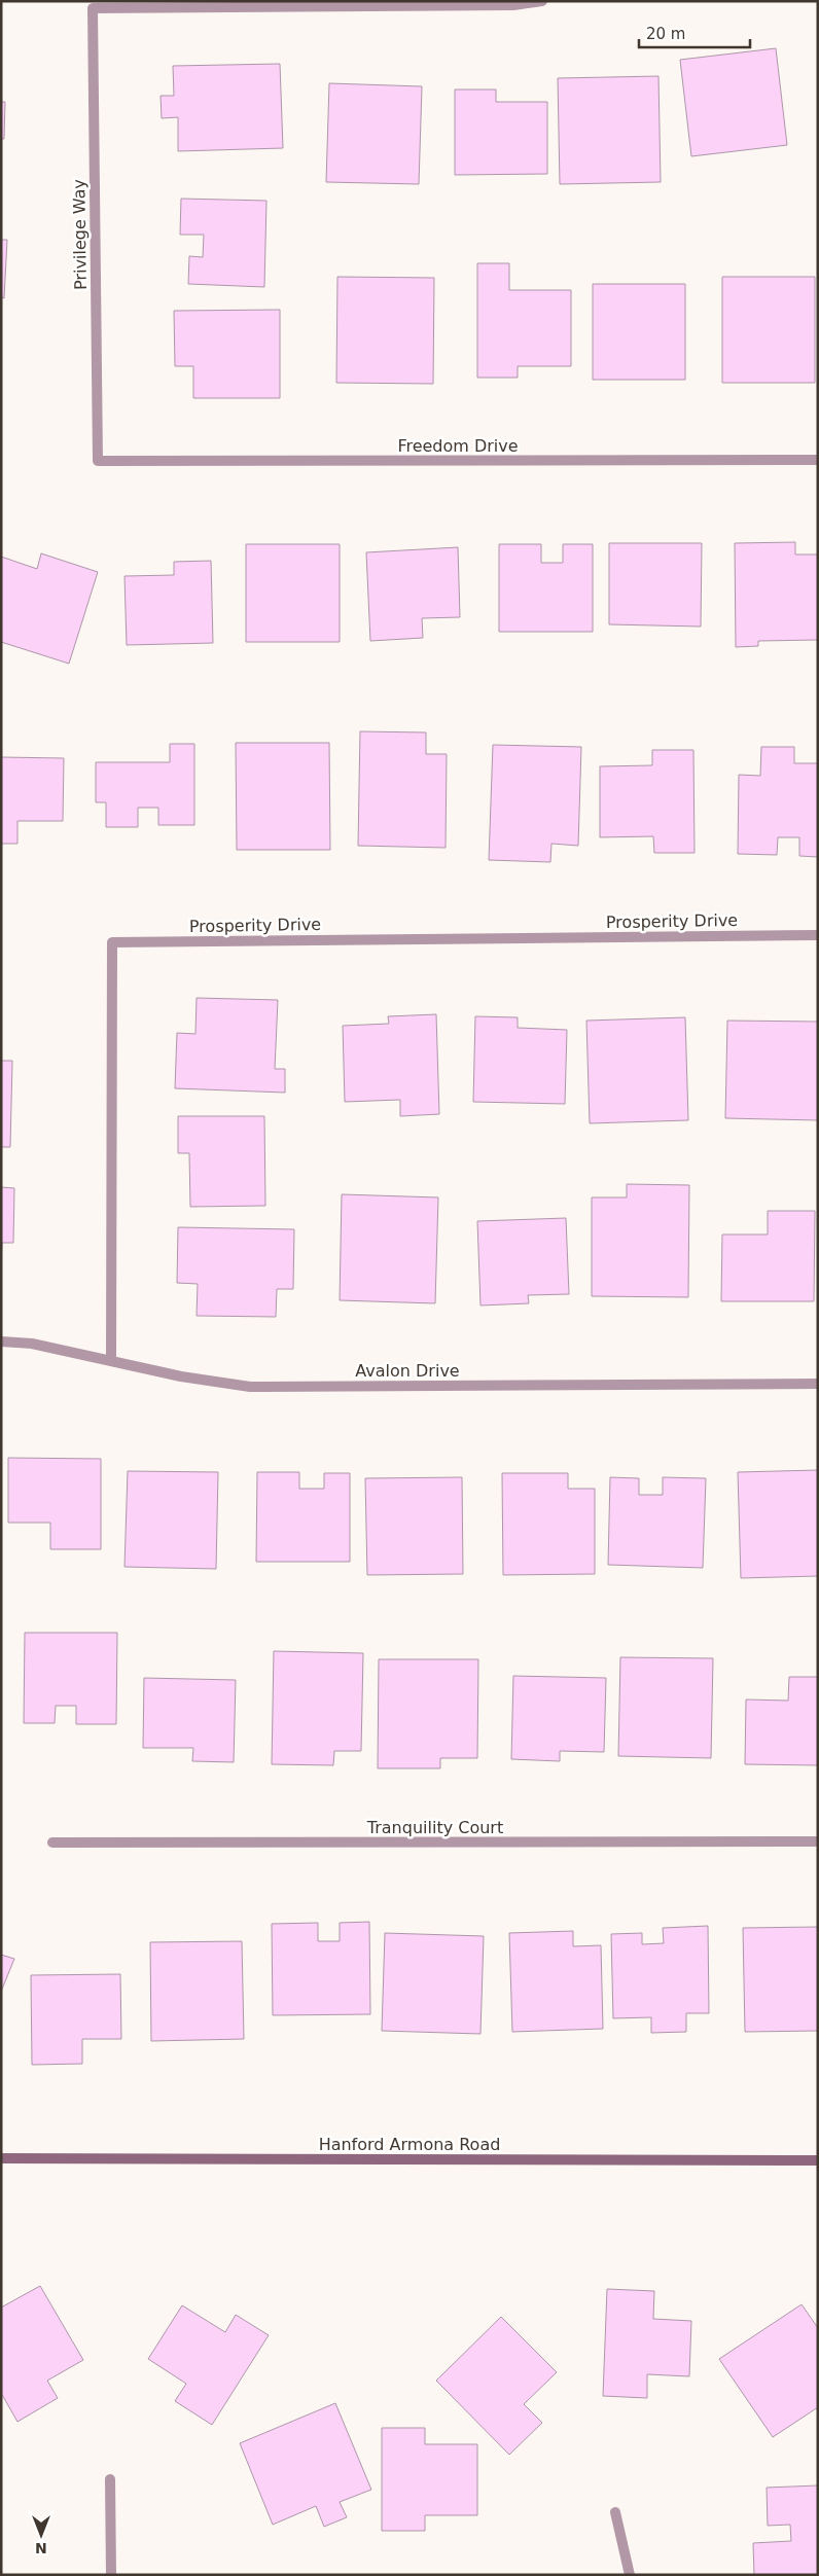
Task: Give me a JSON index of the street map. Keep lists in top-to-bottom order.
{
  "streets": {
    "main road": ["Hanford Armona Road"],
    "street": [
      "Privilege Way",
      "Freedom Drive",
      "Prosperity Drive",
      "Avalon Drive",
      "Tranquility Court"
    ]
  },
  "crossings": [
    ["Privilege Way", "Freedom Drive"],
    ["Prosperity Drive", "Avalon Drive"]
  ],
  "scale_bar": "20 m",
  "north": "bottom"
}
